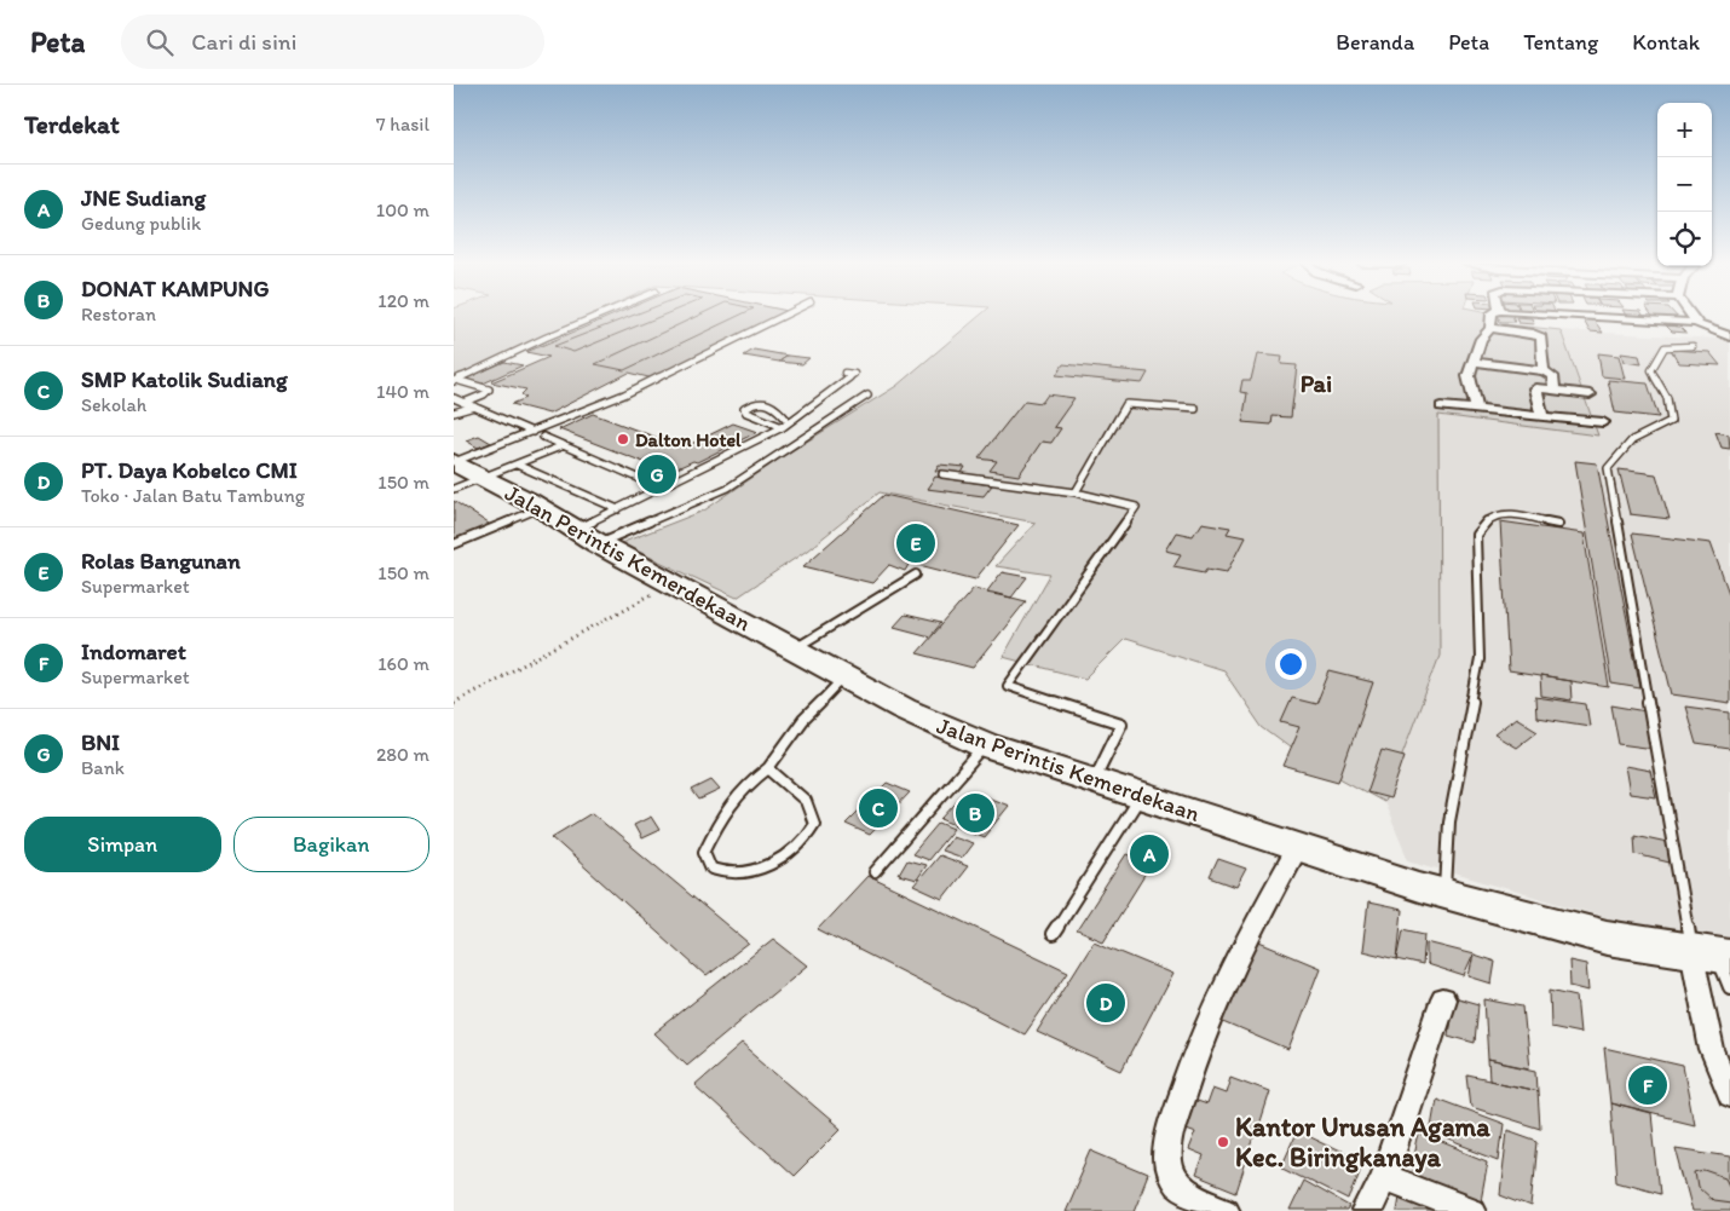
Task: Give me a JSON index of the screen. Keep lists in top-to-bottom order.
{
  "streets": {
    "highway": ["Jalan Perintis Kemerdekaan"]
  },
  "districts": ["Pai"],
  "places": ["Dalton Hotel", "Kantor Urusan Agama Kec. Biringkanaya"],
  "page": {
    "header": "Peta",
    "search": "Cari di sini",
    "nav": [
      "Beranda",
      "Peta",
      "Tentang",
      "Kontak"
    ],
    "heading": ["Terdekat", "7 hasil"],
    "map_buttons": ["+", "−"],
    "list": [
      {
        "mark": "A",
        "name": "JNE Sudiang",
        "note": "Gedung publik",
        "value": "100 m"
      },
      {
        "mark": "B",
        "name": "DONAT KAMPUNG",
        "note": "Restoran",
        "value": "120 m"
      },
      {
        "mark": "C",
        "name": "SMP Katolik Sudiang",
        "note": "Sekolah",
        "value": "140 m"
      },
      {
        "mark": "D",
        "name": "PT. Daya Kobelco CMI",
        "note": "Toko · Jalan Batu Tambung",
        "value": "150 m"
      },
      {
        "mark": "E",
        "name": "Rolas Bangunan",
        "note": "Supermarket",
        "value": "150 m"
      },
      {
        "mark": "F",
        "name": "Indomaret",
        "note": "Supermarket",
        "value": "160 m"
      },
      {
        "mark": "G",
        "name": "BNI",
        "note": "Bank",
        "value": "280 m"
      }
    ],
    "pins": [
      "G",
      "E",
      "C",
      "B",
      "A",
      "D",
      "F"
    ],
    "buttons": ["Simpan", "Bagikan"]
  }
}
